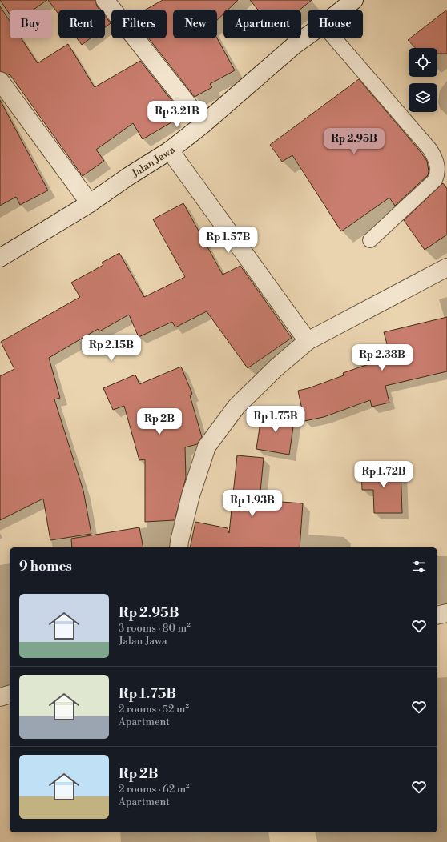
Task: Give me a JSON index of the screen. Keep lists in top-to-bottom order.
{
  "streets": {
    "street": ["Jalan Jawa"]
  },
  "page": {
    "chip": [
      "Buy",
      "Rent",
      "Filters",
      "New",
      "Apartment",
      "House"
    ],
    "price": [
      "Rp 3.21B",
      "Rp 2.95B",
      "Rp 1.57B",
      "Rp 2.15B",
      "Rp 2.38B",
      "Rp 1.75B",
      "Rp 2B",
      "Rp 1.72B",
      "Rp 1.93B"
    ],
    "heading": "9 homes",
    "list": [
      {
        "name": "Rp 2.95B",
        "note": "3 rooms · 80 m² · Jalan Jawa"
      },
      {
        "name": "Rp 1.75B",
        "note": "2 rooms · 52 m² · Apartment"
      },
      {
        "name": "Rp 2B",
        "note": "2 rooms · 62 m² · Apartment"
      }
    ]
  }
}
